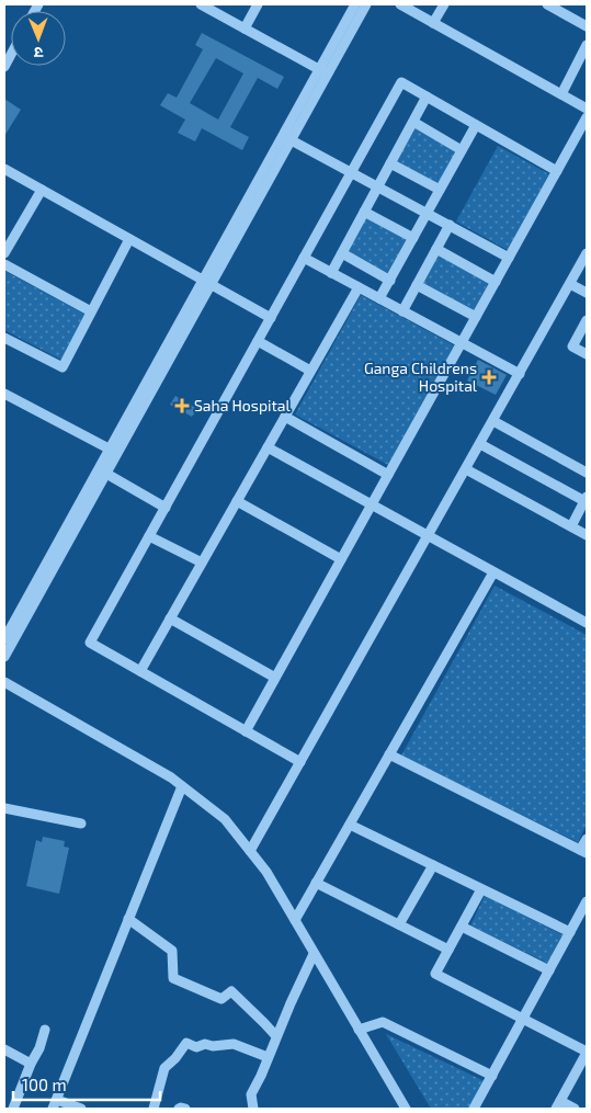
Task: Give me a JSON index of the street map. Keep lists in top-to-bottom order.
{
  "places": {
    "health": ["Ganga Childrens Hospital", "Saha Hospital"]
  },
  "scale_bar": "100 m",
  "north": "bottom"
}
